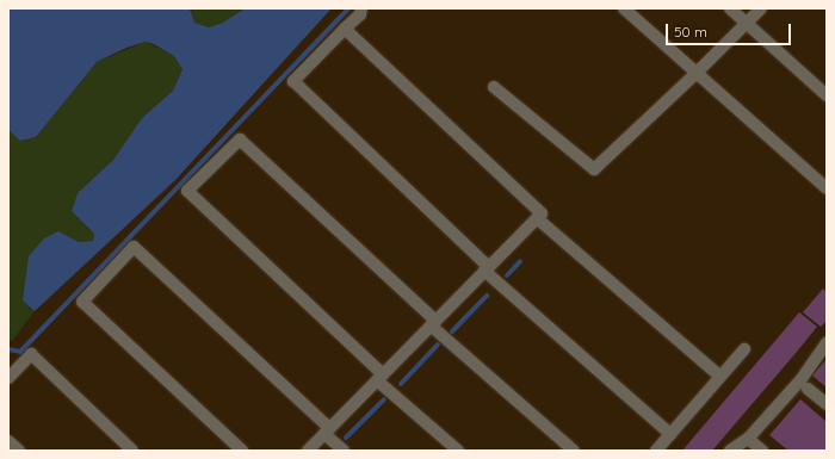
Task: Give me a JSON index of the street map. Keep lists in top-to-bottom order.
{
  "scale_bar": "50 m"
}
